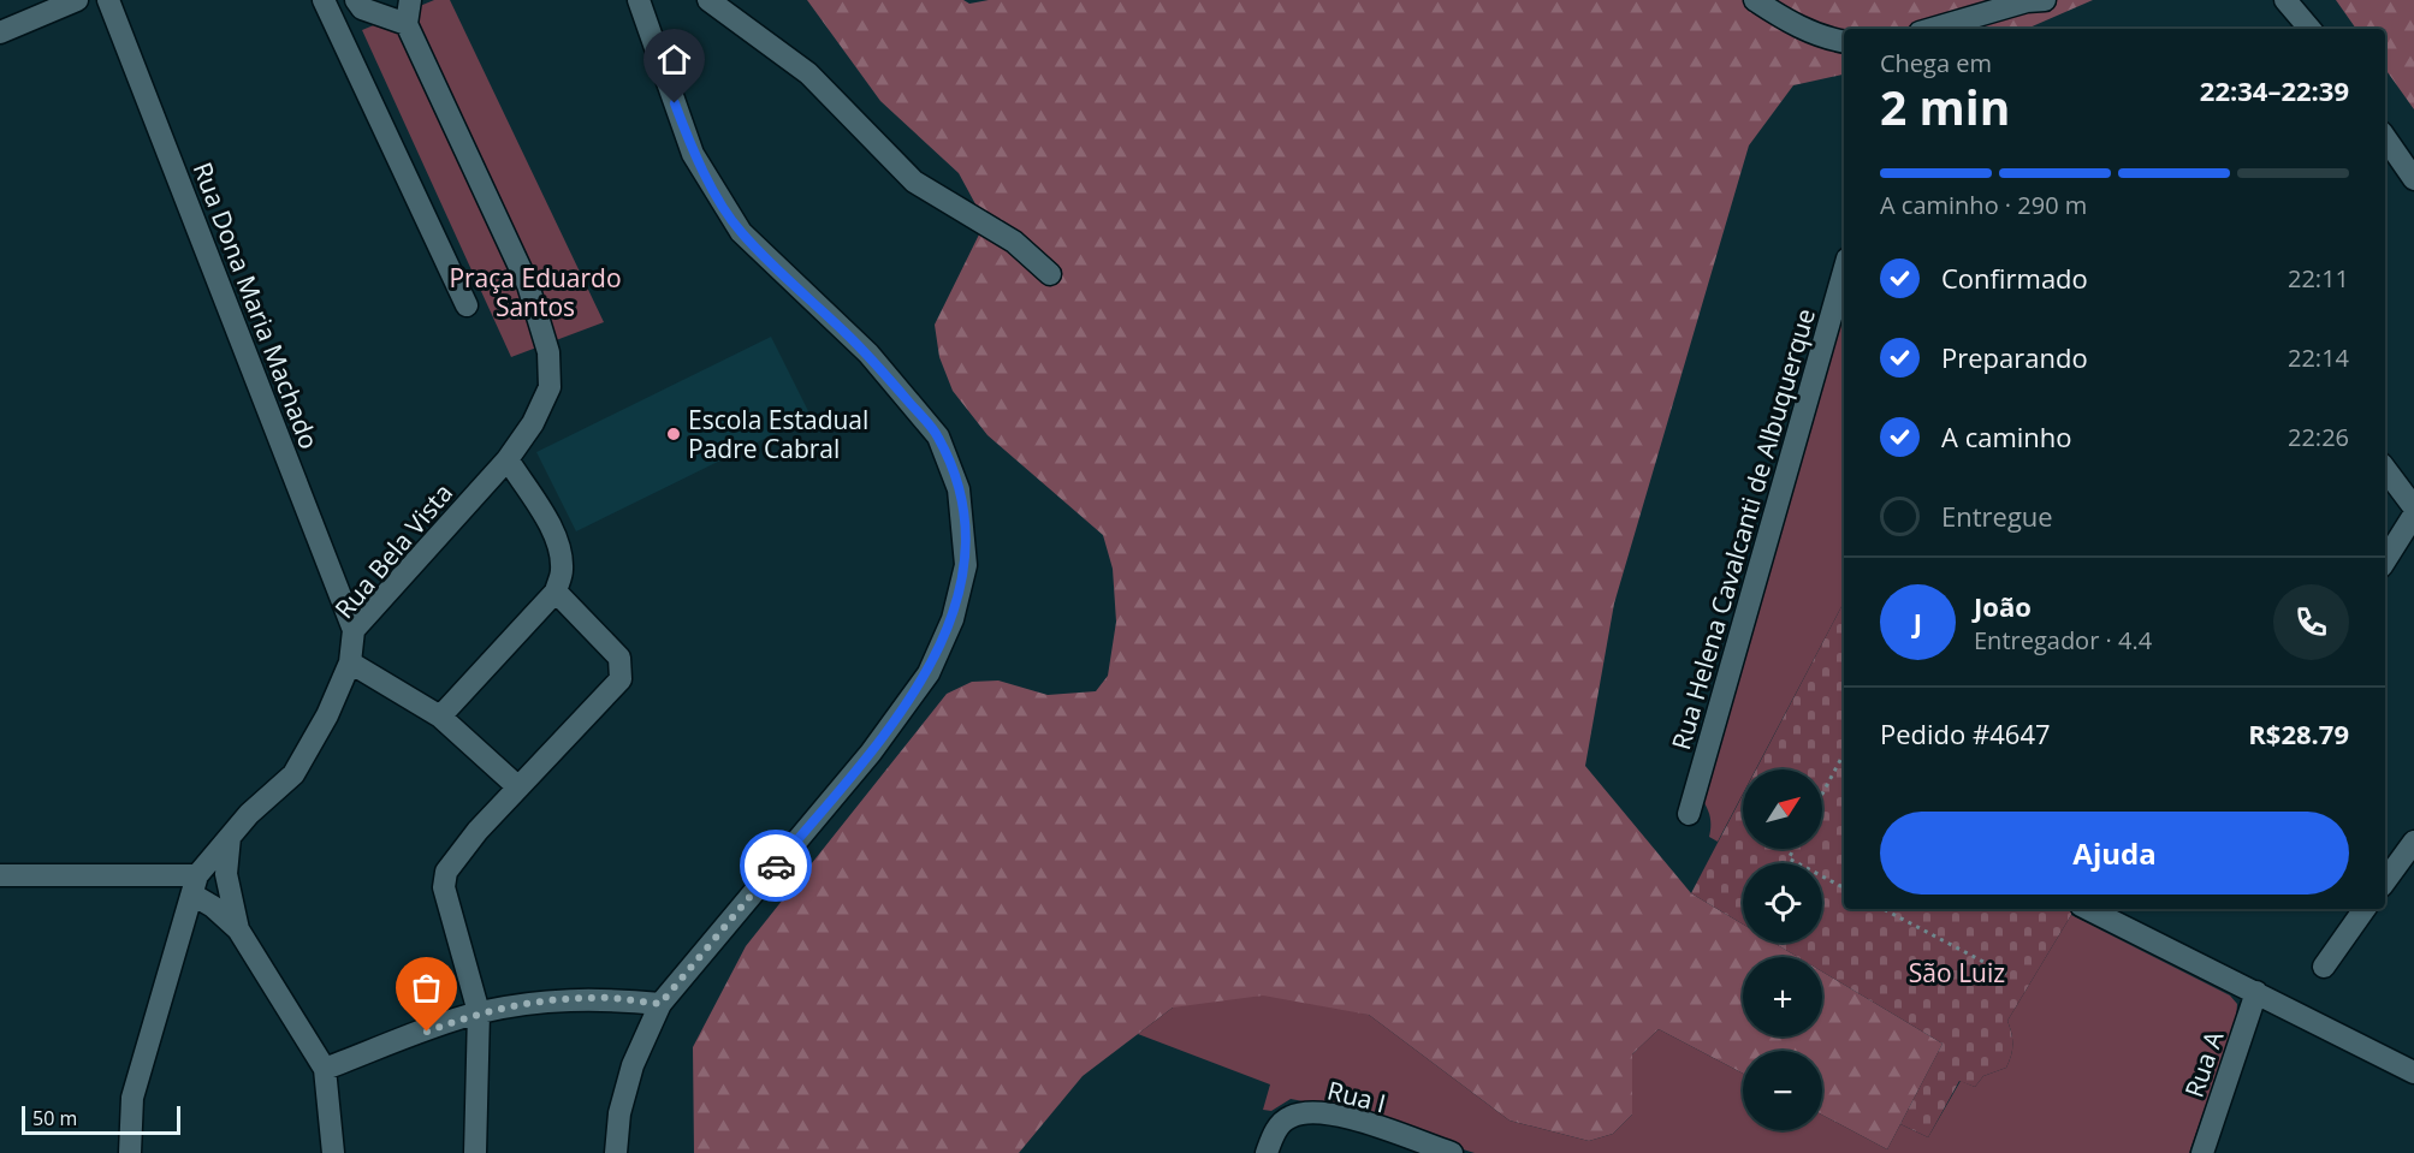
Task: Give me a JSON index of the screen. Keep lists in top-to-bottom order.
{
  "streets": {
    "street": [
      "Rua Dona Maria Machado",
      "Rua Helena Cavalcanti de Albuquerque",
      "Rua Bela Vista",
      "Rua A",
      "Rua I"
    ]
  },
  "crossings": [
    ["Rua Dona Maria Machado", "Rua Bela Vista"]
  ],
  "parks": ["Praça Eduardo Santos", "São Luiz"],
  "places": ["Escola Estadual Padre Cabral"],
  "scale_bar": "50 m",
  "north": "top right",
  "page": {
    "heading": ["2 min", "Chega em", "22:34–22:39"],
    "panel": [
      "João",
      "Entregador · 4.4",
      "Pedido #4647",
      "R$28.79"
    ],
    "bar": "A caminho · 290 m",
    "list": [
      ["Confirmado", "22:11"],
      ["Preparando", "22:14"],
      ["A caminho", "22:26"],
      "Entregue"
    ],
    "round": "J",
    "map_buttons": ["+", "−"],
    "buttons": "Ajuda",
    "scale": "50 m"
  }
}
